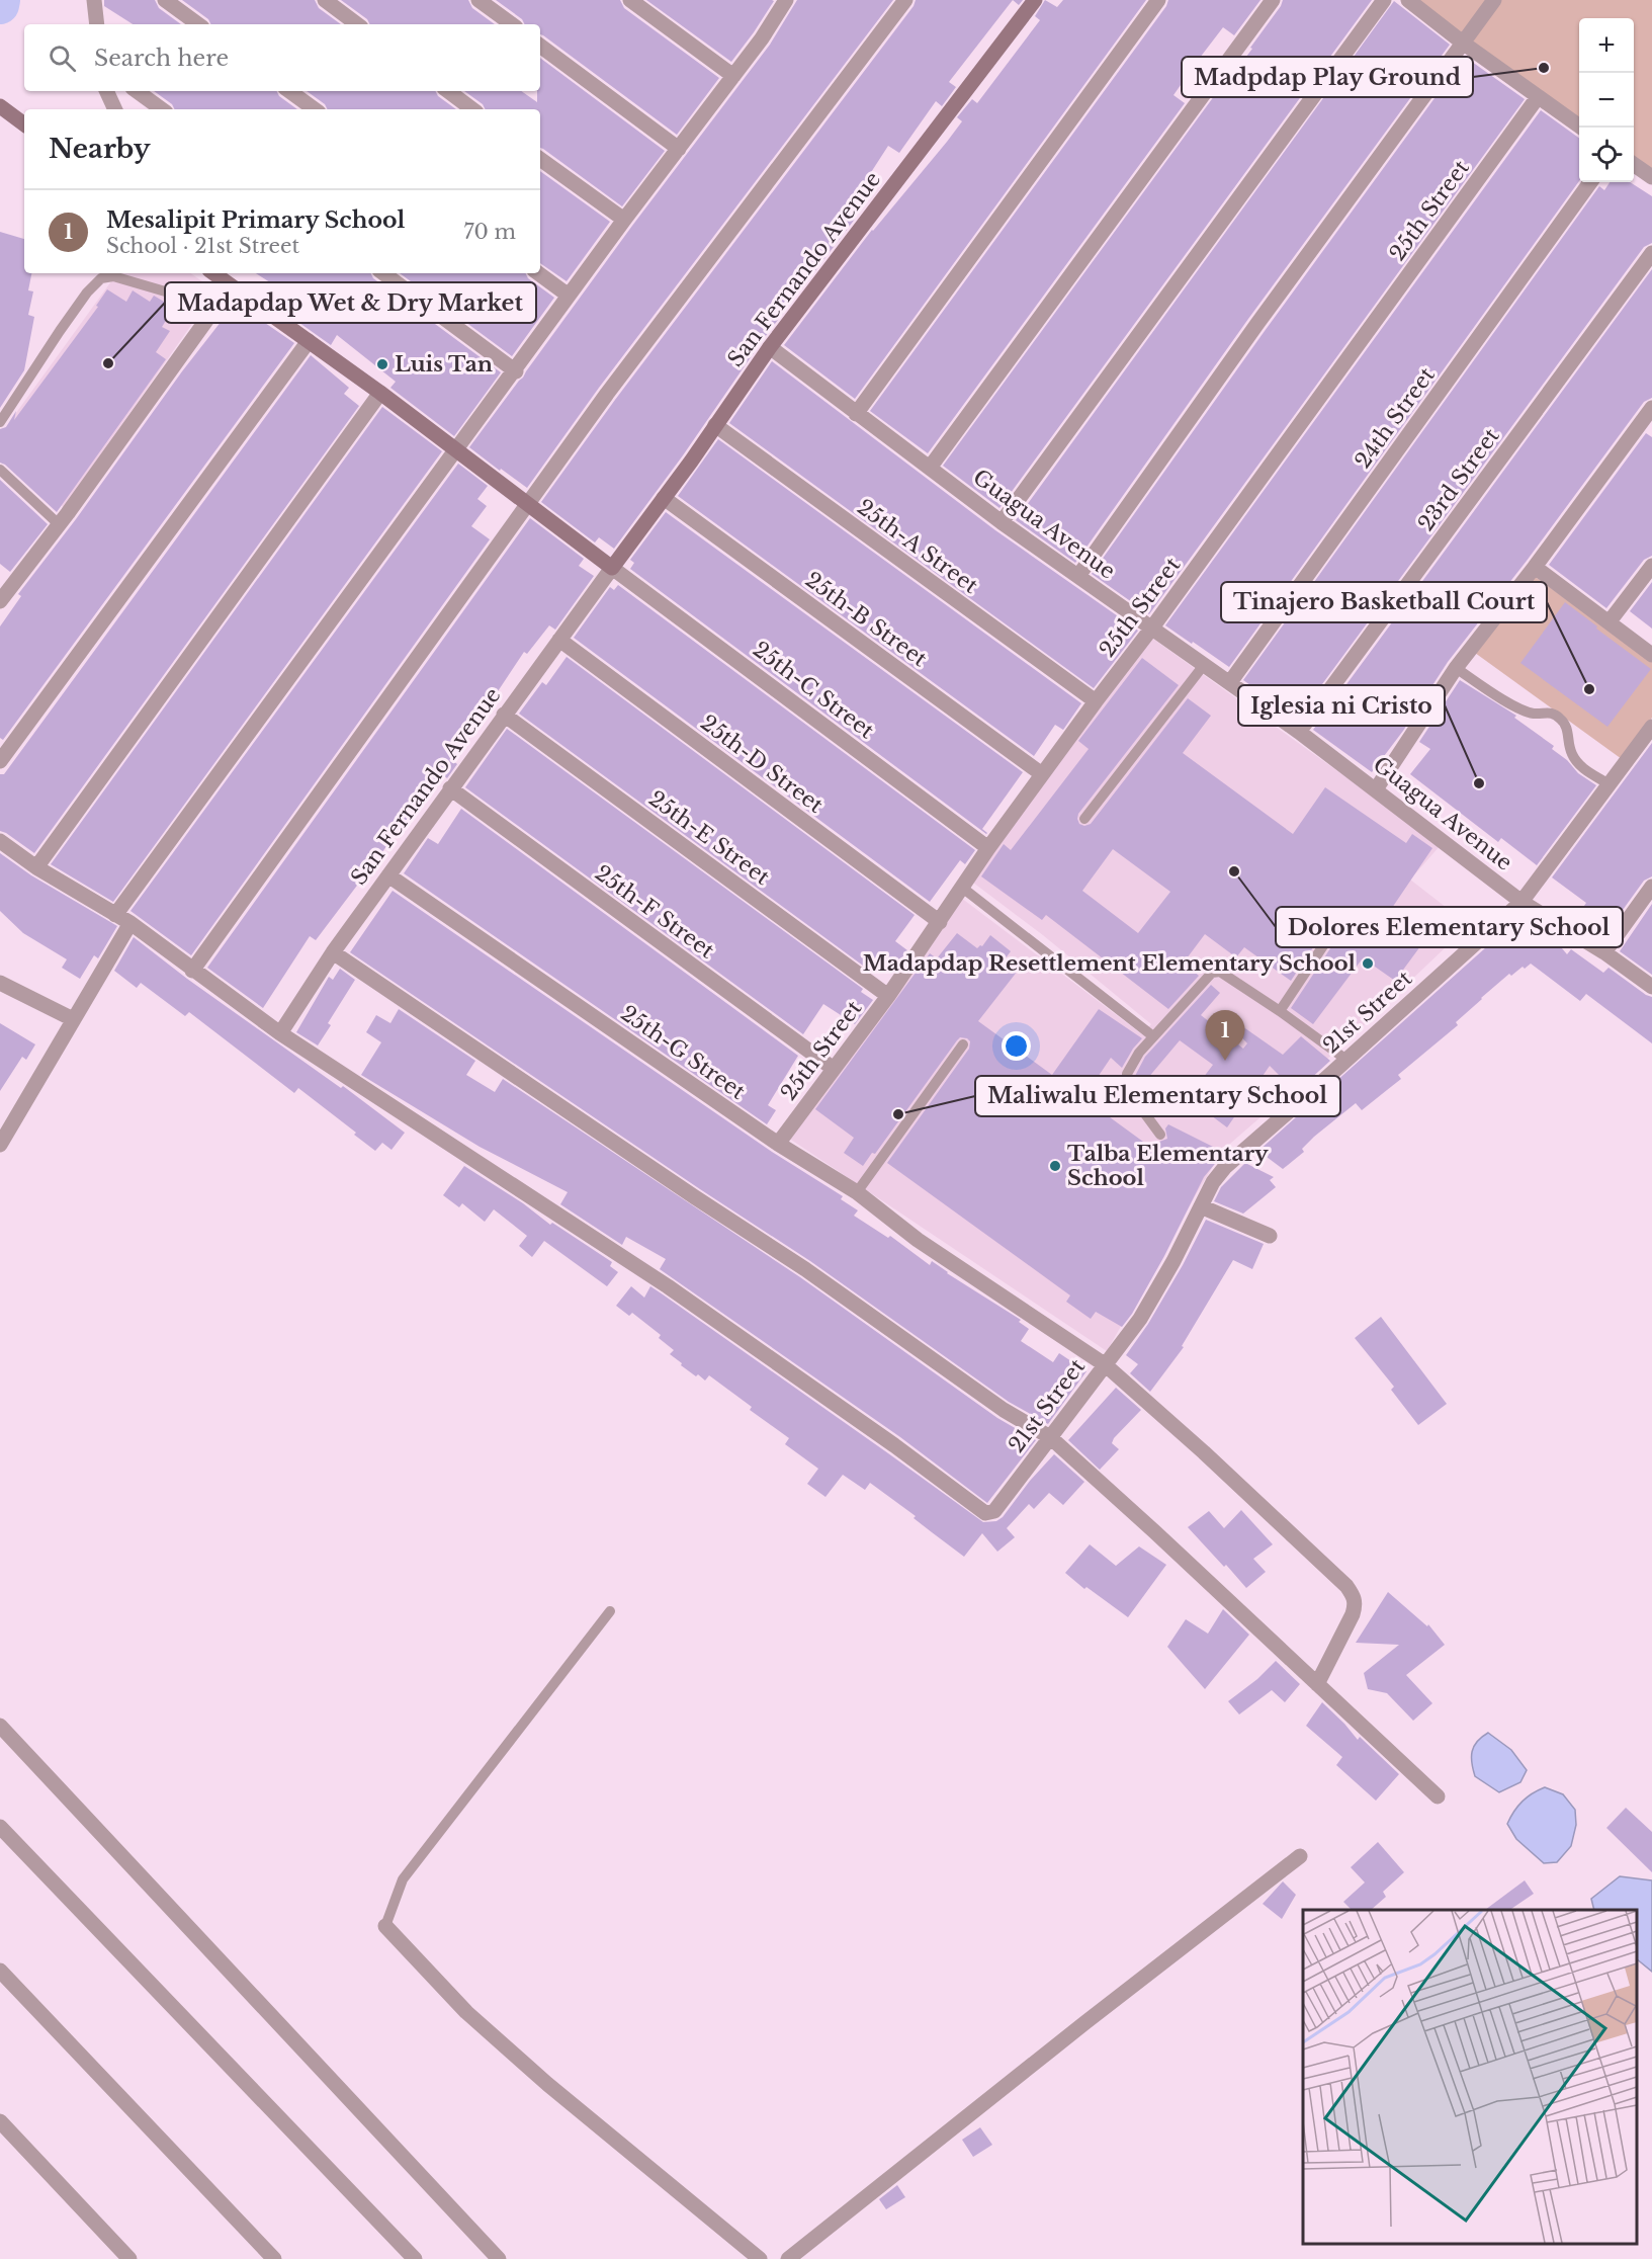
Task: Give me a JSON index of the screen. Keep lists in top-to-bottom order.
{
  "streets": {
    "main road": ["San Fernando Avenue"],
    "street": [
      "25th Street",
      "24th Street",
      "23rd Street",
      "Guagua Avenue",
      "25th-A Street",
      "25th-B Street",
      "25th-C Street",
      "25th-D Street",
      "25th-E Street",
      "25th-F Street",
      "21st Street",
      "25th-G Street"
    ]
  },
  "crossings": [
    ["25th Street", "Guagua Avenue"],
    ["25th Street", "25th-A Street"],
    ["25th Street", "25th-B Street"],
    ["25th Street", "25th-C Street"],
    ["25th Street", "25th-D Street"],
    ["25th Street", "25th-E Street"],
    ["25th Street", "25th-F Street"],
    ["25th Street", "25th-G Street"],
    ["San Fernando Avenue", "Guagua Avenue"],
    ["San Fernando Avenue", "25th-A Street"],
    ["San Fernando Avenue", "25th-B Street"],
    ["San Fernando Avenue", "25th-C Street"],
    ["San Fernando Avenue", "25th-D Street"],
    ["San Fernando Avenue", "25th-E Street"],
    ["San Fernando Avenue", "25th-F Street"],
    ["San Fernando Avenue", "21st Street"],
    ["San Fernando Avenue", "25th-G Street"],
    ["24th Street", "Guagua Avenue"],
    ["23rd Street", "Guagua Avenue"],
    ["Guagua Avenue", "21st Street"],
    ["21st Street", "25th-G Street"]
  ],
  "places": [
    "Madpdap Play Ground",
    "Madapdap Wet & Dry Market",
    "Luis Tan",
    "Tinajero Basketball Court",
    "Iglesia ni Cristo",
    "Dolores Elementary School",
    "Madapdap Resettlement Elementary School",
    "Maliwalu Elementary School",
    "Talba Elementary School"
  ],
  "page": {
    "map_buttons": ["+", "−"],
    "search": "Search here",
    "heading": "Nearby",
    "list": [
      {
        "mark": "1",
        "name": "Mesalipit Primary School",
        "note": "School · 21st Street",
        "value": "70 m"
      }
    ],
    "pins": "1"
  }
}
